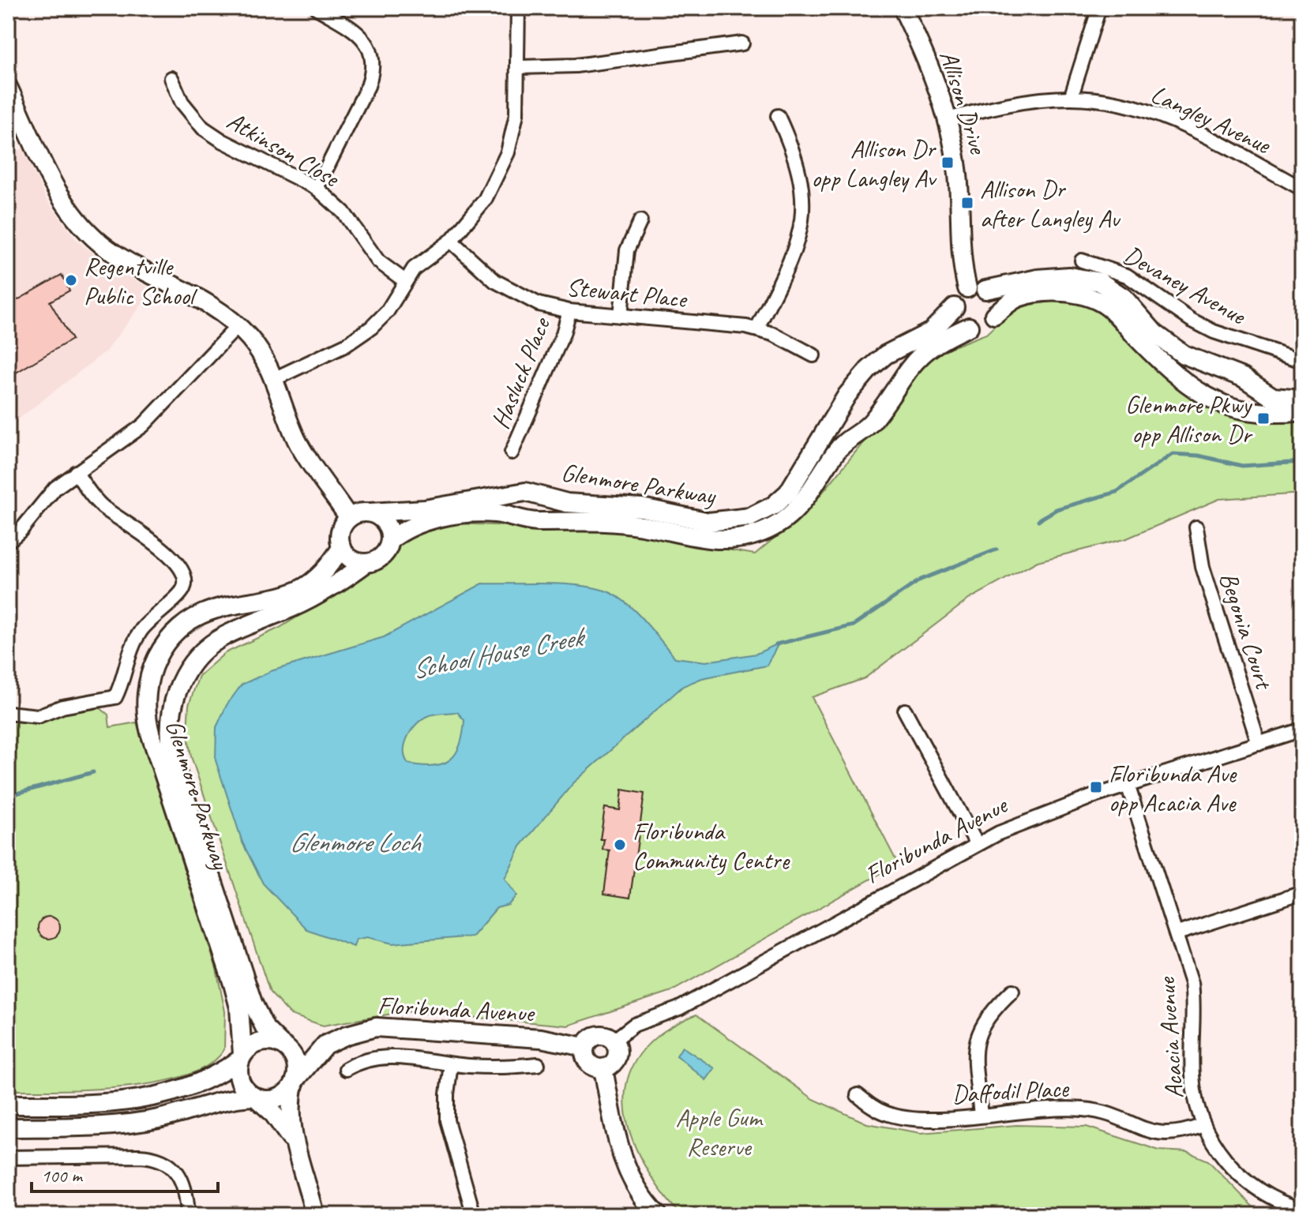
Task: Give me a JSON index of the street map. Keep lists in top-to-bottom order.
{
  "streets": {
    "main road": ["Allison Drive", "Glenmore Parkway", "Floribunda Avenue"],
    "street": [
      "Langley Avenue",
      "Atkinson Close",
      "Devaney Avenue",
      "Stewart Place",
      "Hasluck Place",
      "Begonia Court",
      "Acacia Avenue",
      "Daffodil Place"
    ]
  },
  "crossings": [
    ["Allison Drive", "Langley Avenue"],
    ["Allison Drive", "Glenmore Parkway"],
    ["Stewart Place", "Hasluck Place"],
    ["Glenmore Parkway", "Floribunda Avenue"],
    ["Begonia Court", "Floribunda Avenue"],
    ["Floribunda Avenue", "Acacia Avenue"],
    ["Acacia Avenue", "Daffodil Place"]
  ],
  "water": ["School House Creek", "Glenmore Loch"],
  "parks": ["Apple Gum Reserve"],
  "places": {
    "transit": [
      "Allison Dr opp Langley Av",
      "Allison Dr after Langley Av",
      "Glenmore Pkwy opp Allison Dr",
      "Floribunda Ave opp Acacia Ave"
    ],
    "other": ["Regentville Public School", "Floribunda Community Centre"]
  },
  "scale_bar": "100 m"
}
